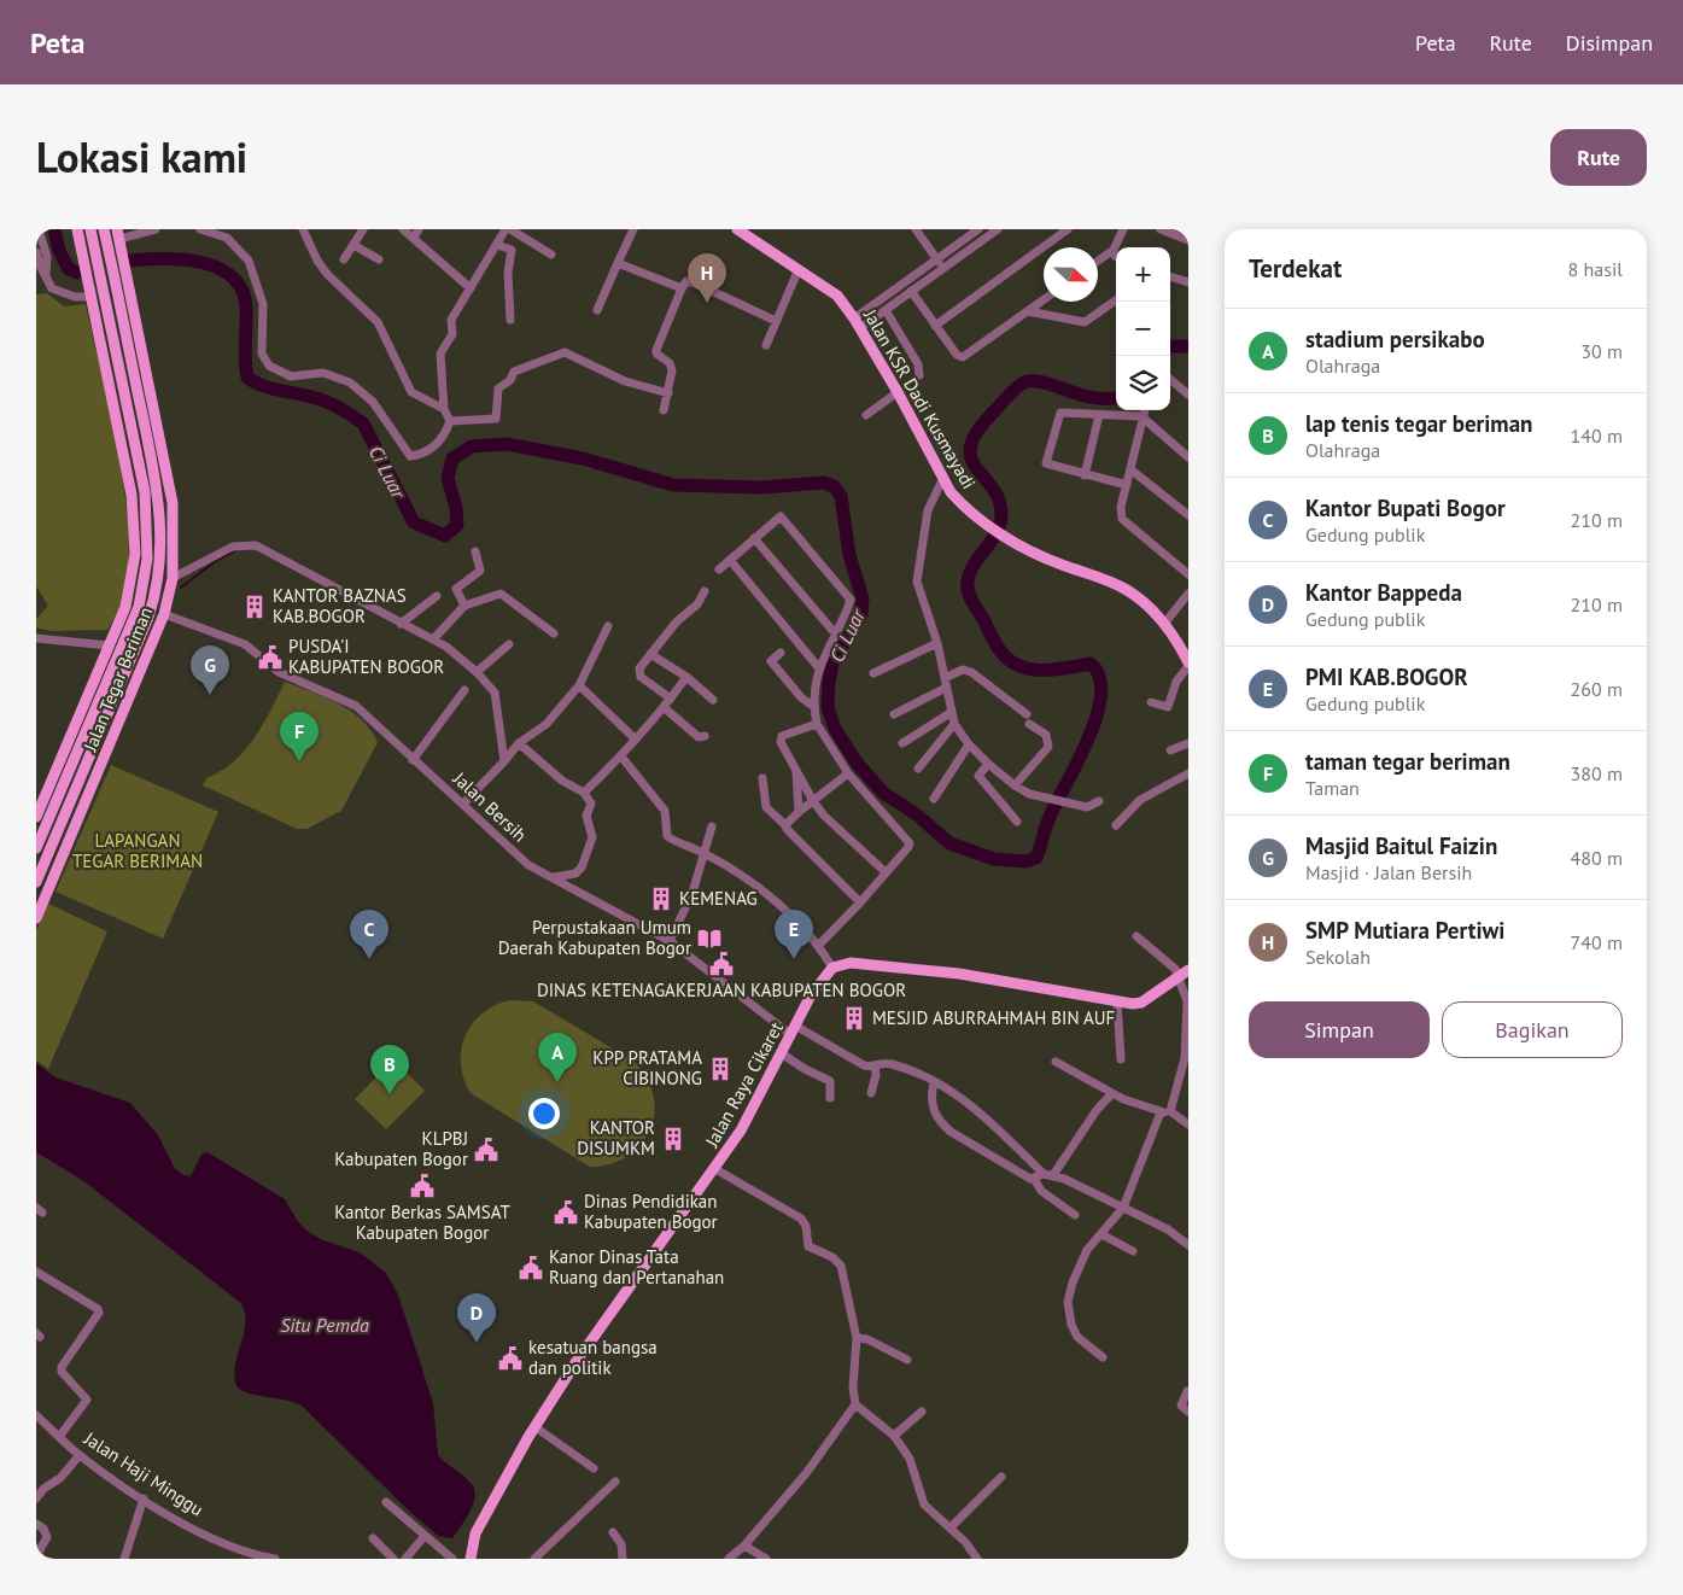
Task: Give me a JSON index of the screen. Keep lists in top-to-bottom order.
{
  "streets": {
    "main road": ["Jalan KSR Dadi Kusmayadi", "Jalan Tegar Beriman", "Jalan Raya Cikaret"],
    "street": ["Jalan Bersih", "Jalan Haji Minggu"]
  },
  "crossings": [
    ["Jalan Tegar Beriman", "Jalan Bersih"],
    ["Jalan Bersih", "Jalan Raya Cikaret"]
  ],
  "water": ["Ci Luar", "Situ Pemda"],
  "parks": ["LAPANGAN TEGAR BERIMAN"],
  "places": {
    "building": [
      "KANTOR BAZNAS KAB.BOGOR",
      "KEMENAG",
      "MESJID ABURRAHMAH BIN AUF",
      "KPP PRATAMA CIBINONG",
      "KANTOR DISUMKM"
    ],
    "public building": [
      "PUSDA'I KABUPATEN BOGOR",
      "DINAS KETENAGAKERJAAN KABUPATEN BOGOR",
      "KLPBJ Kabupaten Bogor",
      "Kantor Berkas SAMSAT Kabupaten Bogor",
      "Dinas Pendidikan Kabupaten Bogor",
      "Kanor Dinas Tata Ruang dan Pertanahan",
      "kesatuan bangsa dan politik"
    ],
    "library": ["Perpustakaan Umum Daerah Kabupaten Bogor"]
  },
  "north": "right",
  "page": {
    "header": "Peta",
    "nav": ["Peta", "Rute", "Disimpan"],
    "title": "Lokasi kami",
    "buttons": [
      "Rute",
      ["Simpan", "Bagikan"]
    ],
    "heading": ["Terdekat", "8 hasil"],
    "map_buttons": ["+", "−"],
    "pins": [
      "H",
      "G",
      "F",
      "C",
      "E",
      "A",
      "B",
      "D"
    ],
    "list": [
      {
        "mark": "A",
        "name": "stadium persikabo",
        "note": "Olahraga",
        "value": "30 m"
      },
      {
        "mark": "B",
        "name": "lap tenis tegar beriman",
        "note": "Olahraga",
        "value": "140 m"
      },
      {
        "mark": "C",
        "name": "Kantor Bupati Bogor",
        "note": "Gedung publik",
        "value": "210 m"
      },
      {
        "mark": "D",
        "name": "Kantor Bappeda",
        "note": "Gedung publik",
        "value": "210 m"
      },
      {
        "mark": "E",
        "name": "PMI KAB.BOGOR",
        "note": "Gedung publik",
        "value": "260 m"
      },
      {
        "mark": "F",
        "name": "taman tegar beriman",
        "note": "Taman",
        "value": "380 m"
      },
      {
        "mark": "G",
        "name": "Masjid Baitul Faizin",
        "note": "Masjid · Jalan Bersih",
        "value": "480 m"
      },
      {
        "mark": "H",
        "name": "SMP Mutiara Pertiwi",
        "note": "Sekolah",
        "value": "740 m"
      }
    ]
  }
}
